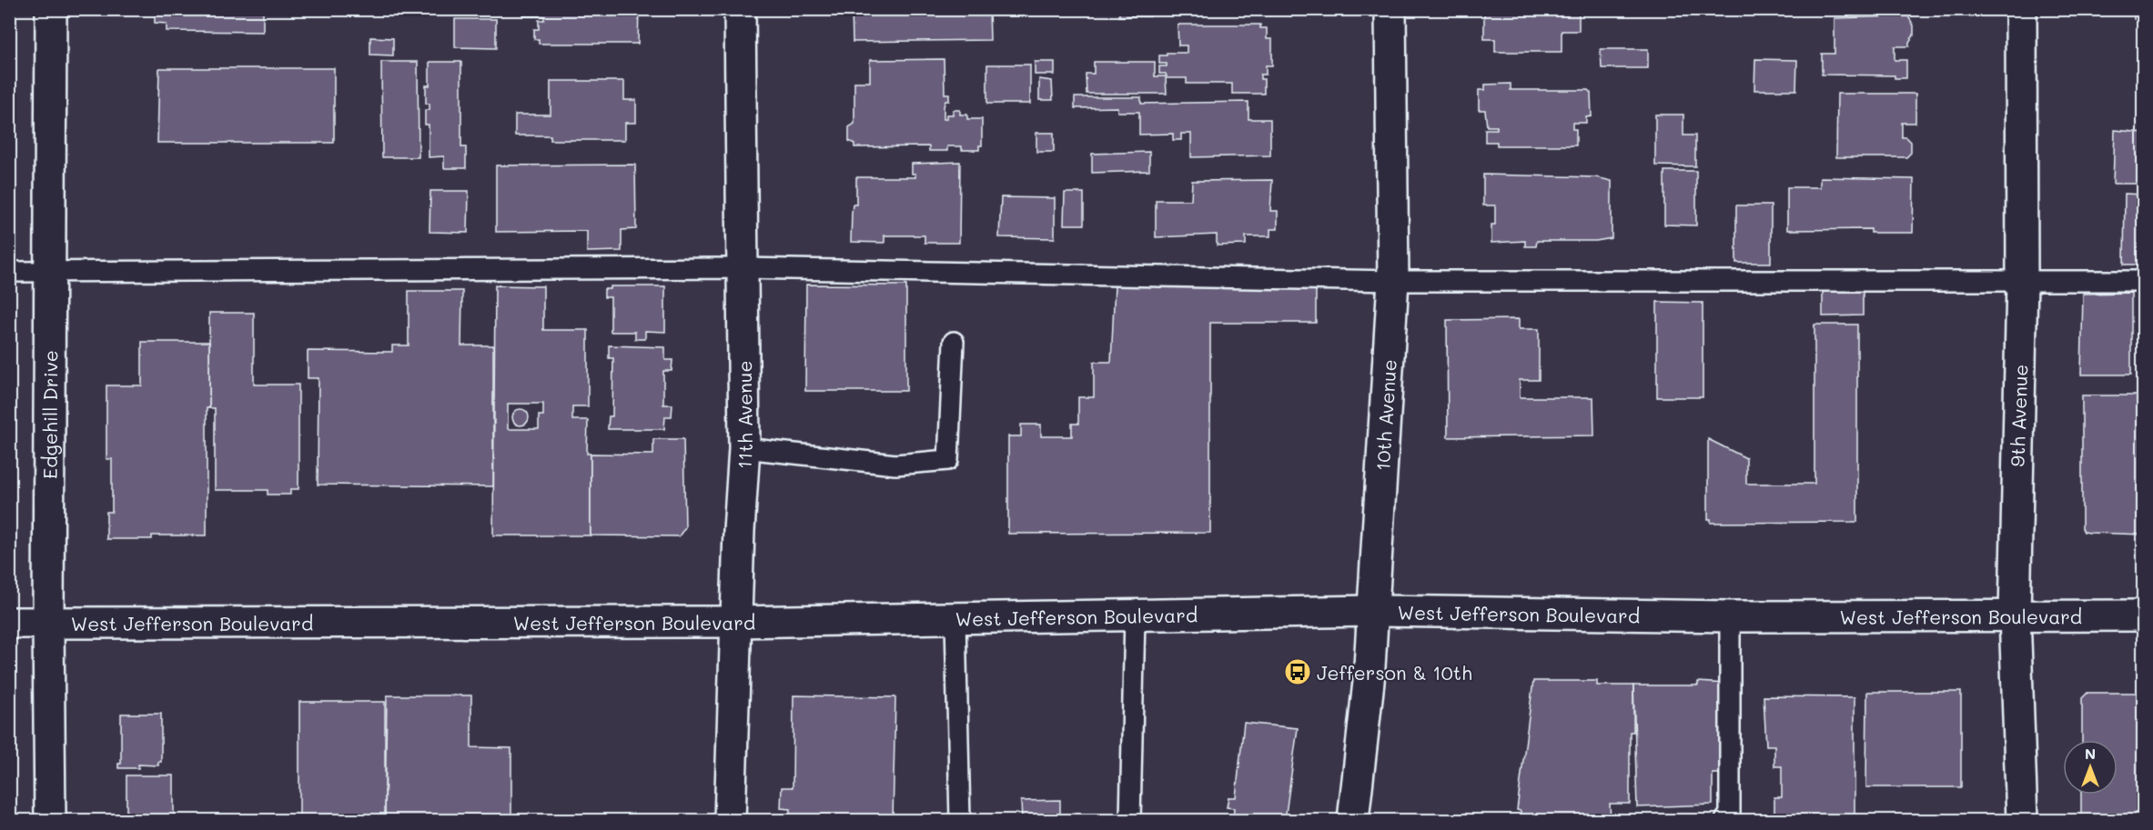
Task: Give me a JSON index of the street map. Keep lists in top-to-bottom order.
{
  "streets": {
    "street": [
      "Edgehill Drive",
      "11th Avenue",
      "10th Avenue",
      "9th Avenue",
      "West Jefferson Boulevard"
    ]
  },
  "crossings": [
    ["Edgehill Drive", "West Jefferson Boulevard"],
    ["11th Avenue", "West Jefferson Boulevard"],
    ["10th Avenue", "West Jefferson Boulevard"],
    ["9th Avenue", "West Jefferson Boulevard"]
  ],
  "places": {
    "bus stop": ["Jefferson & 10th"]
  },
  "north": "top"
}
